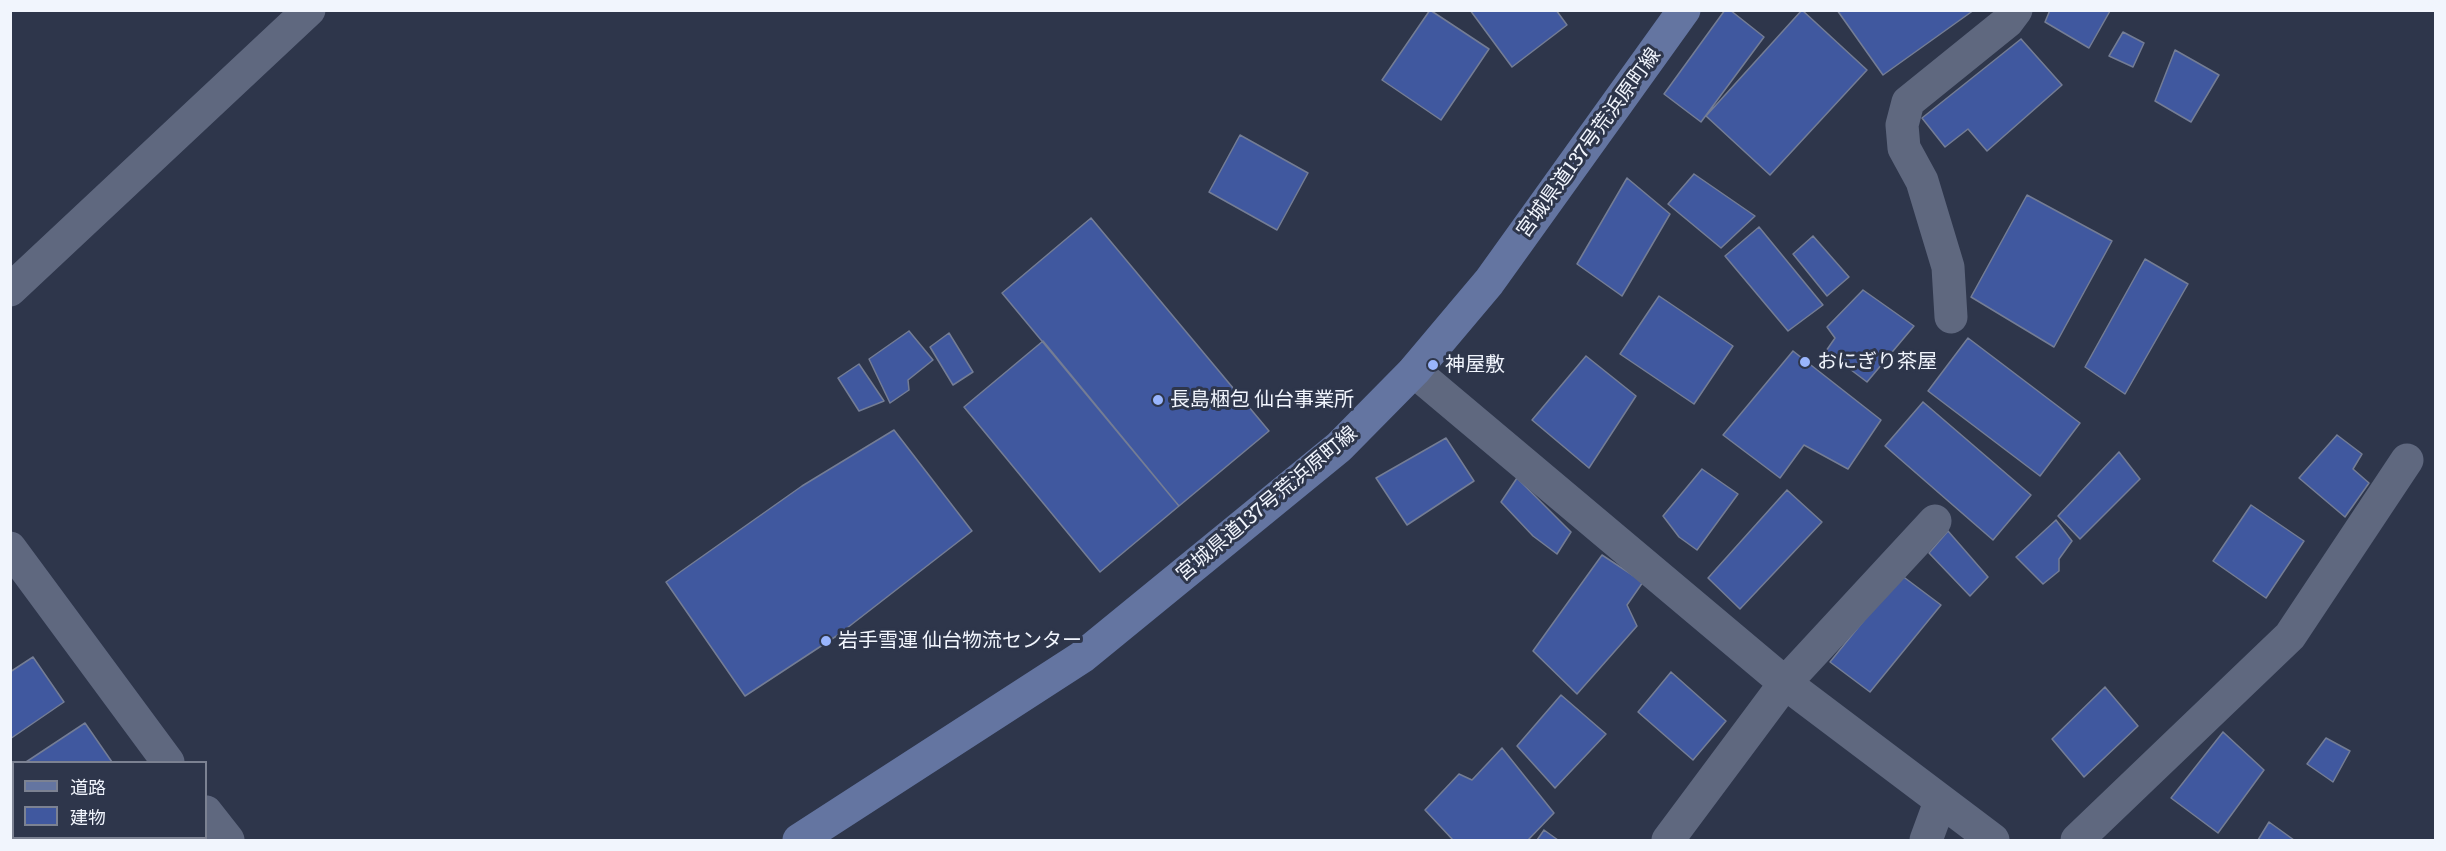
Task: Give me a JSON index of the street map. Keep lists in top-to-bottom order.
{
  "streets": {
    "main road": ["宮城県道137号荒浜原町線"]
  },
  "places": [
    "おにぎり茶屋",
    "神屋敷",
    "長島梱包 仙台事業所",
    "岩手雪運 仙台物流センター"
  ],
  "legend": ["道路", "建物"]
}
